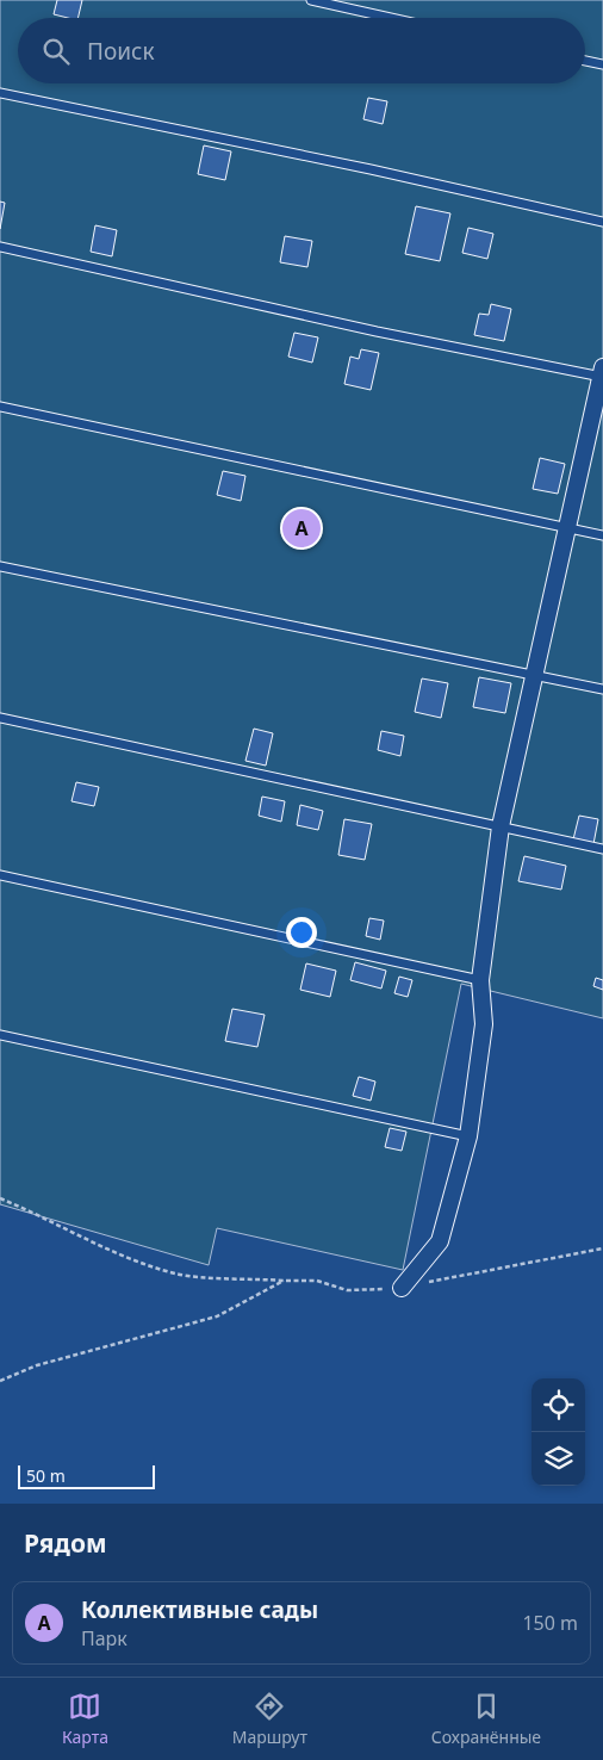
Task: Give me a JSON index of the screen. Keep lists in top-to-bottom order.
{
  "scale_bar": "50 m",
  "page": {
    "search": "Поиск",
    "pins": "A",
    "scale": "50 m",
    "heading": "Рядом",
    "list": [
      {
        "mark": "A",
        "name": "Коллективные сады",
        "note": "Парк",
        "value": "150 m"
      }
    ],
    "nav": ["Карта", "Маршрут", "Сохранённые"]
  }
}
